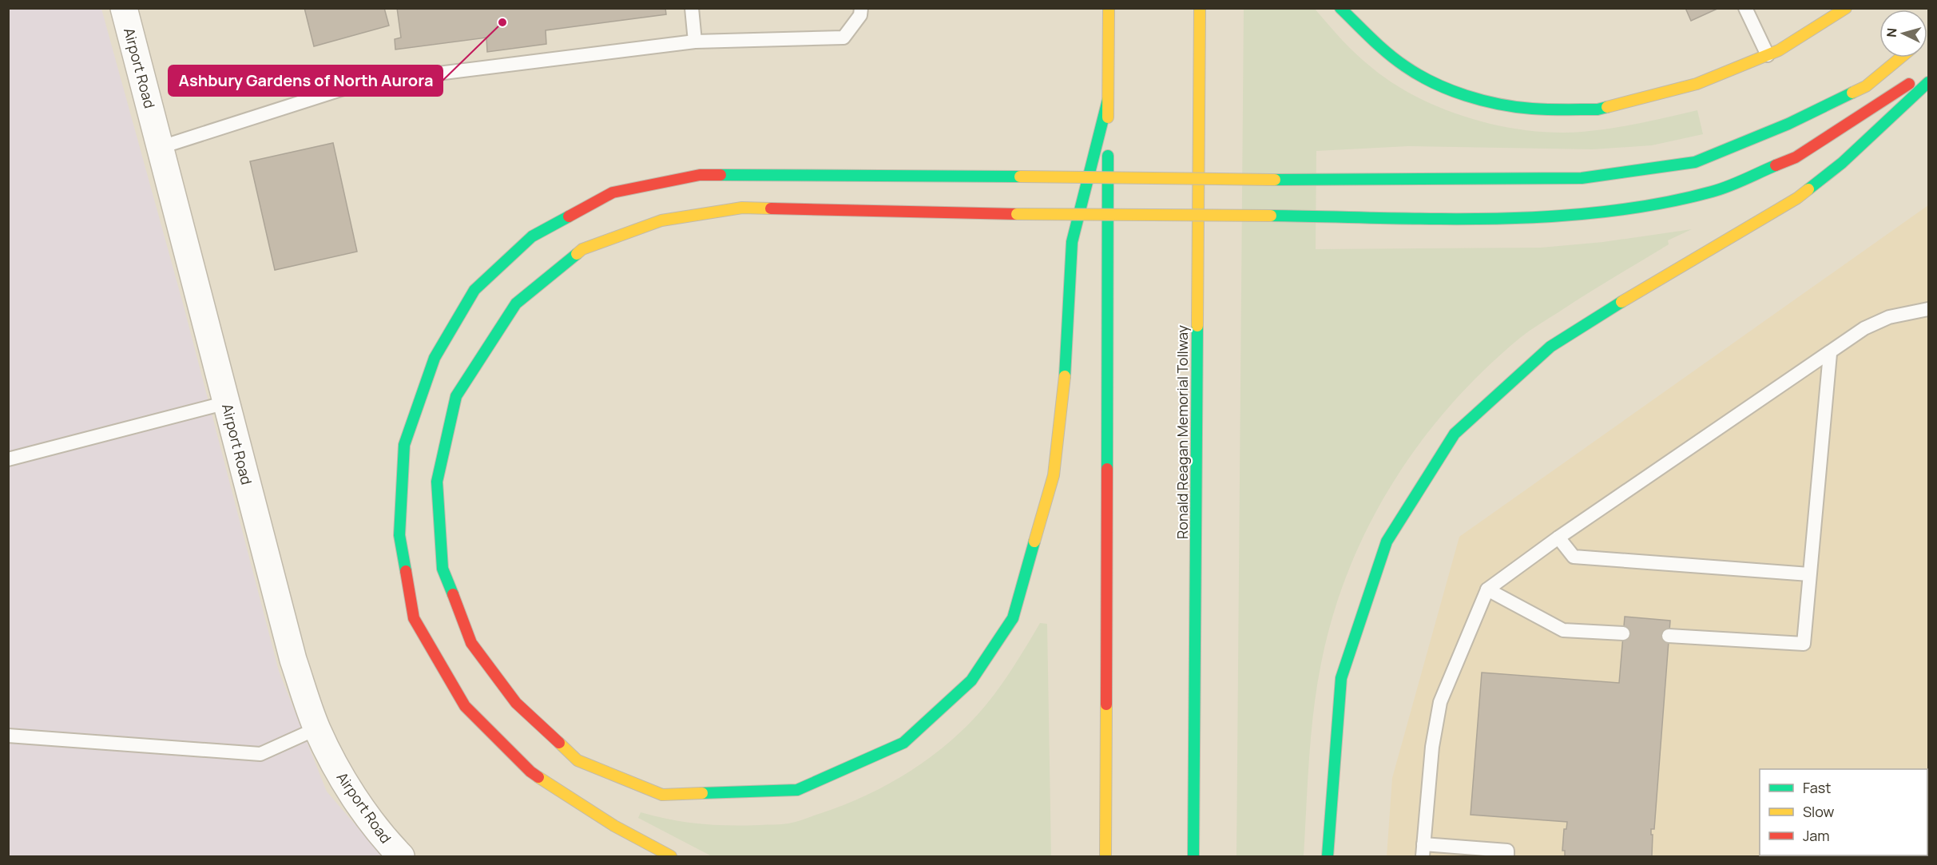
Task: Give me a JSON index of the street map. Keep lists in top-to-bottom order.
{
  "streets": {
    "highway": ["Ronald Reagan Memorial Tollway"],
    "street": ["Airport Road"]
  },
  "places": ["Ashbury Gardens of North Aurora"],
  "legend": ["Fast", "Slow", "Jam"],
  "north": "left"
}
